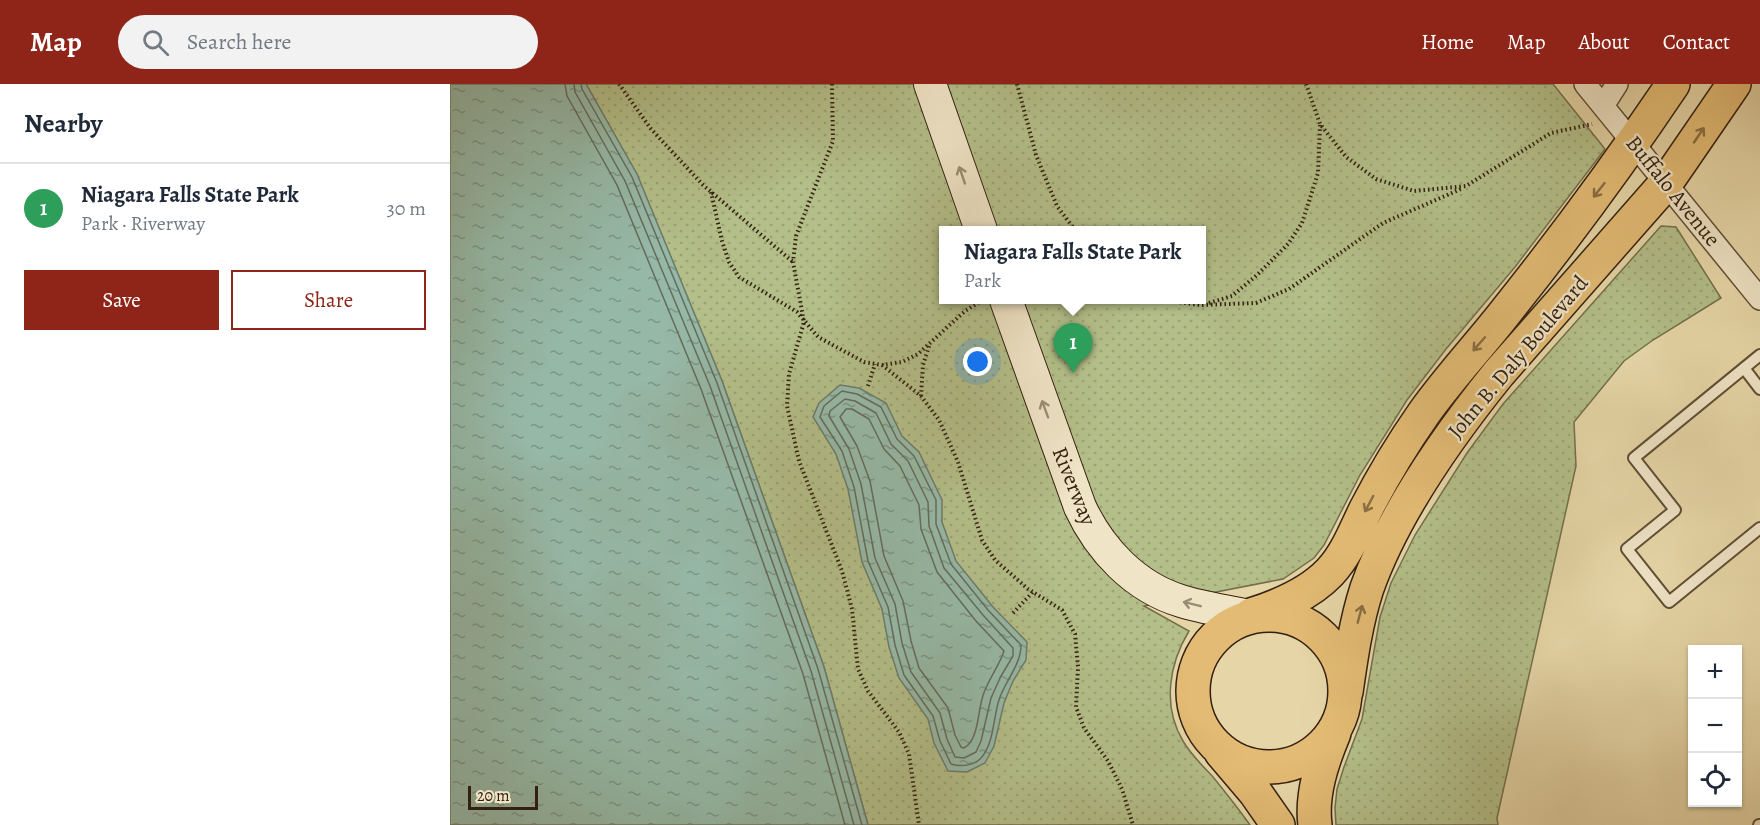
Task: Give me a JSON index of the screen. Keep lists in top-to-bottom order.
{
  "streets": {
    "highway": ["John B. Daly Boulevard"],
    "main road": ["Riverway"],
    "street": ["Buffalo Avenue"]
  },
  "crossings": [
    ["Buffalo Avenue", "John B. Daly Boulevard"],
    ["John B. Daly Boulevard", "Riverway"]
  ],
  "one_way": ["Riverway"],
  "scale_bar": "20 m",
  "page": {
    "header": "Map",
    "search": "Search here",
    "nav": [
      "Home",
      "Map",
      "About",
      "Contact"
    ],
    "heading": "Nearby",
    "list": [
      {
        "mark": "1",
        "name": "Niagara Falls State Park",
        "note": "Park · Riverway",
        "value": "30 m"
      }
    ],
    "popup": ["Niagara Falls State Park", "Park"],
    "buttons": ["Save", "Share"],
    "pins": "1",
    "map_buttons": ["+", "−"],
    "scale": "20 m"
  }
}
